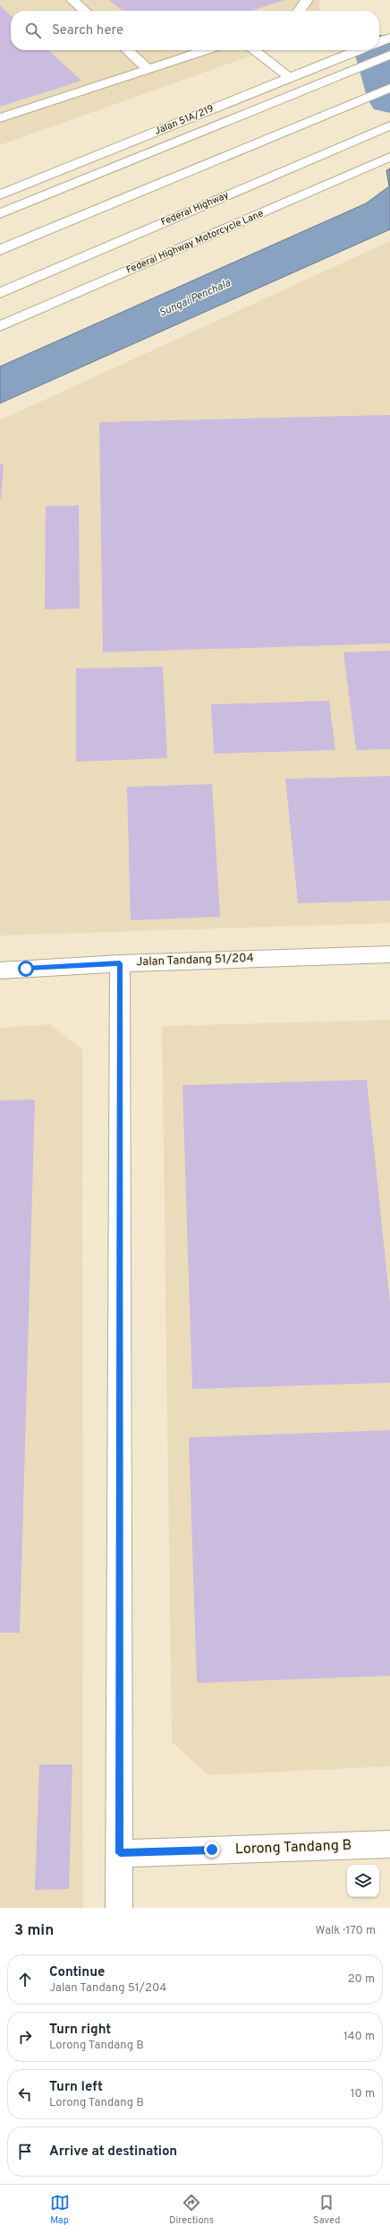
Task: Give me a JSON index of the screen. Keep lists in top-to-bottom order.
{
  "streets": {
    "main road": [
      "Jalan 51A/219",
      "Federal Highway",
      "Federal Highway Motorcycle Lane",
      "Jalan Tandang 51/204",
      "Lorong Tandang B"
    ]
  },
  "water": ["Sungai Penchala"],
  "page": {
    "search": "Search here",
    "heading": ["3 min", "Walk · 170 m"],
    "list": [
      ["Continue", "Jalan Tandang 51/204", "20 m"],
      ["Turn right", "Lorong Tandang B", "140 m"],
      ["Turn left", "Lorong Tandang B", "10 m"],
      "Arrive at destination"
    ],
    "nav": ["Map", "Directions", "Saved"]
  }
}
